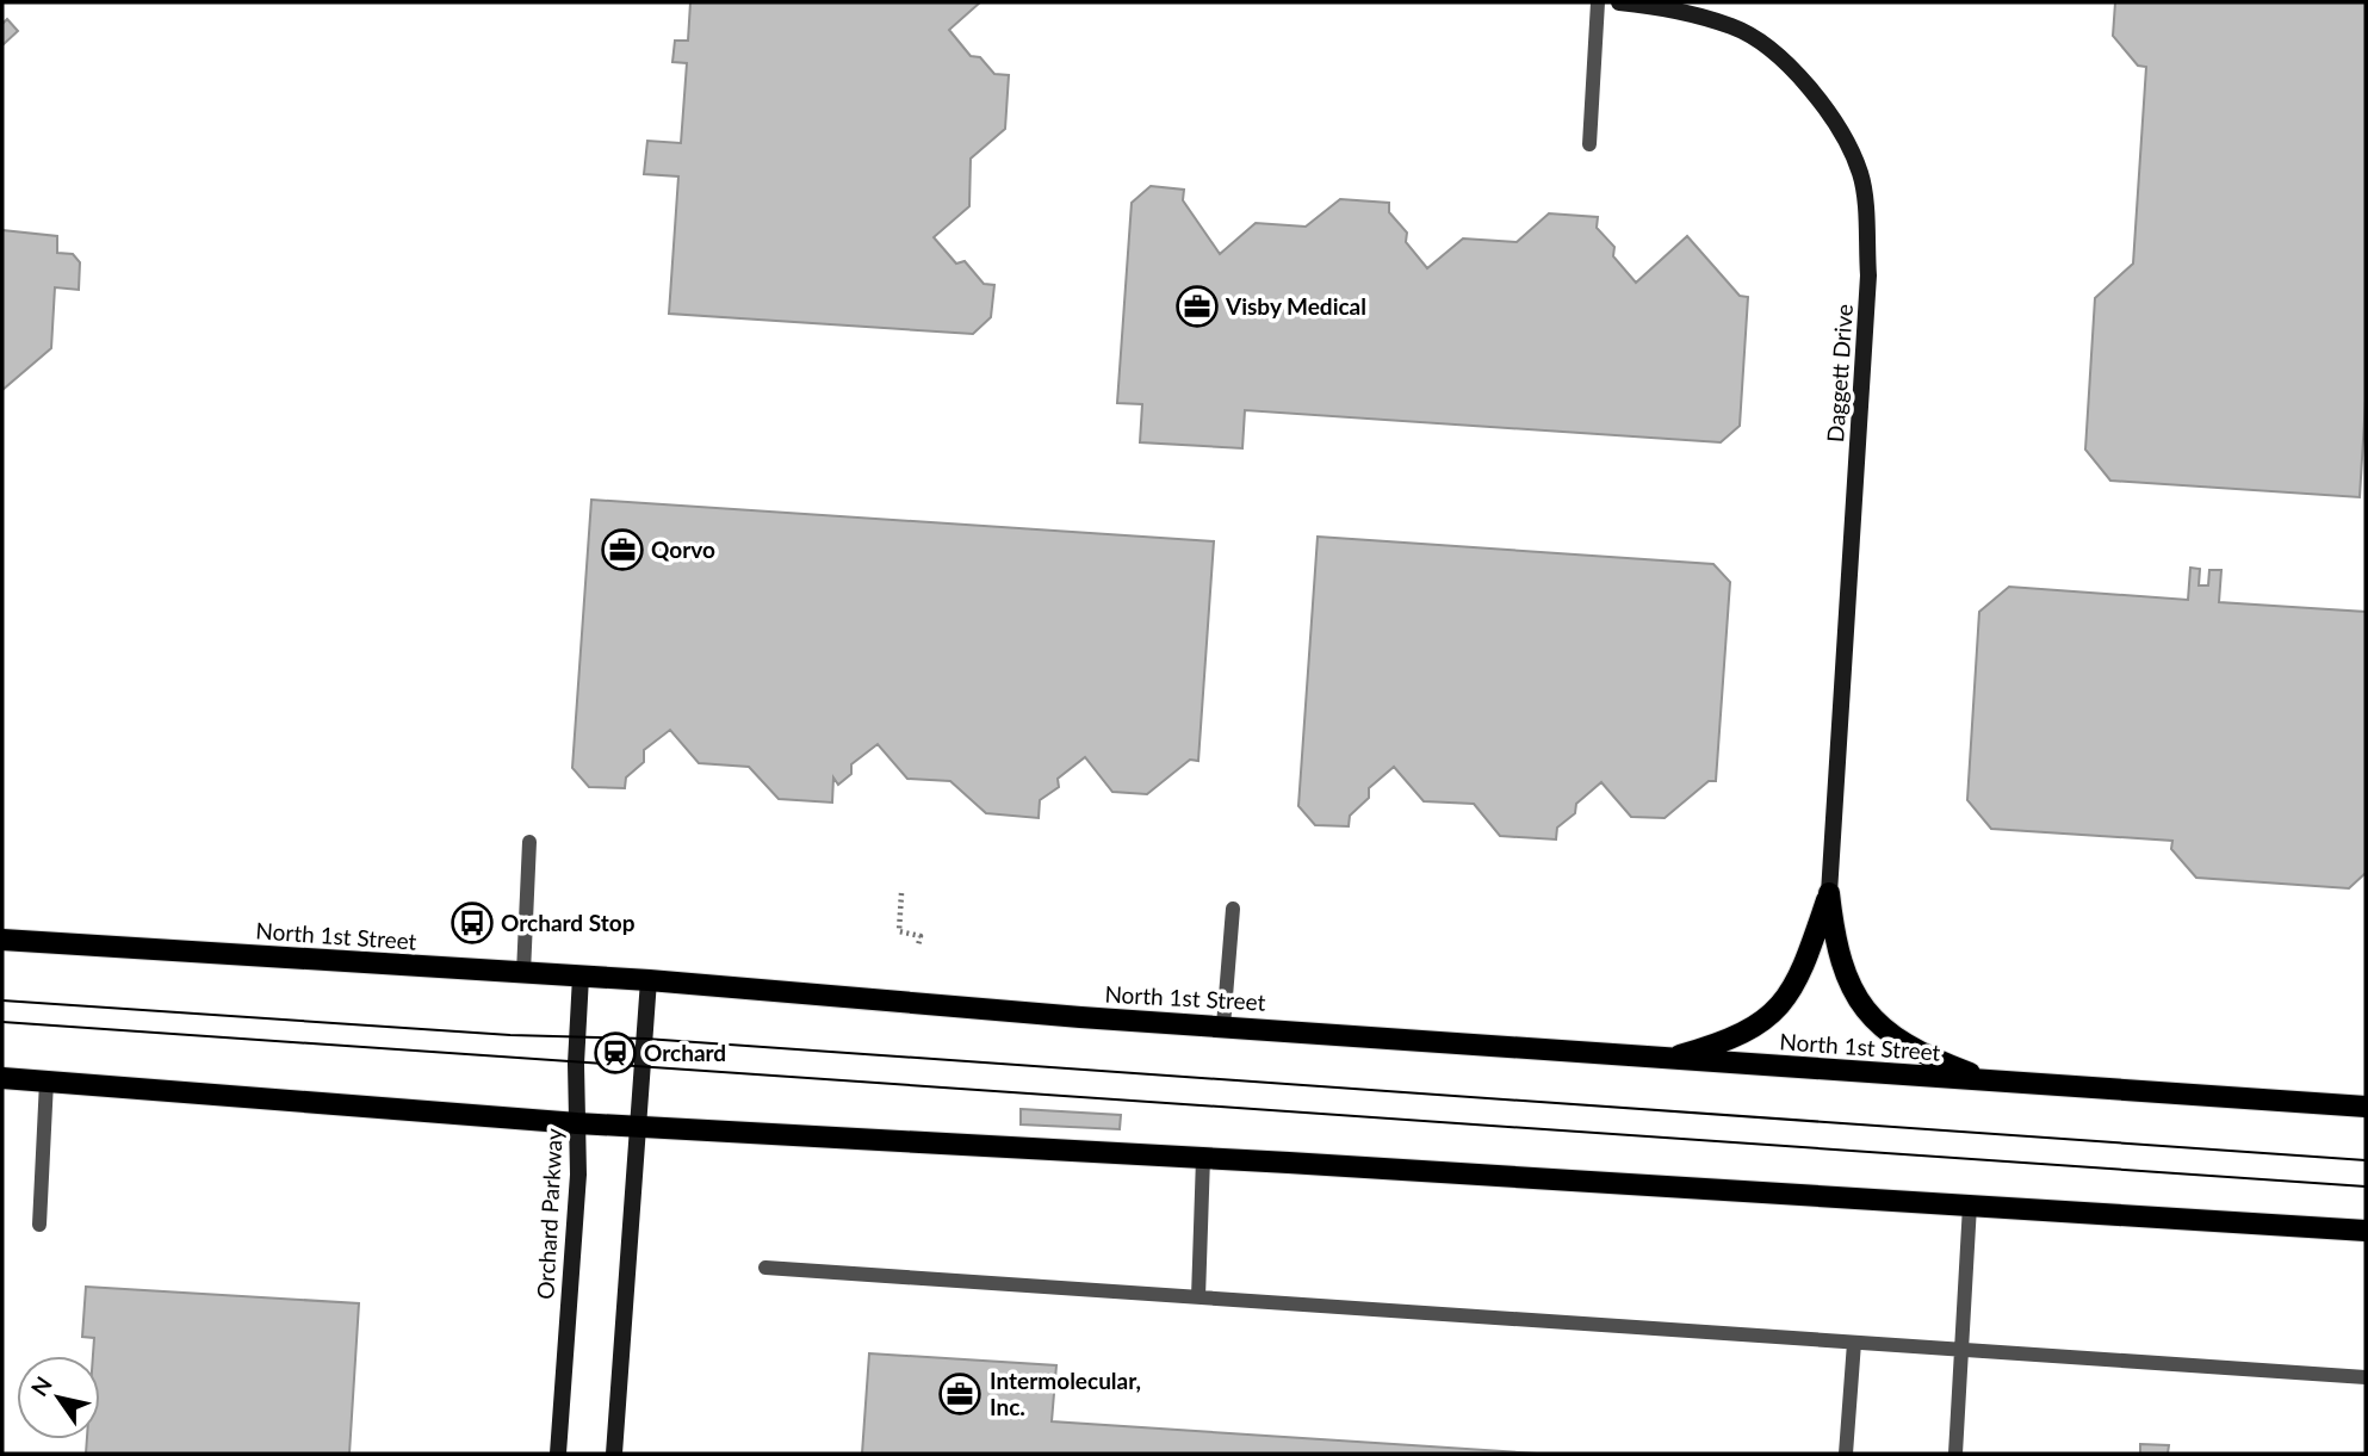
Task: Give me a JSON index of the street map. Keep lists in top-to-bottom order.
{
  "streets": {
    "main road": ["North 1st Street"],
    "street": ["Daggett Drive", "Orchard Parkway"]
  },
  "crossings": [
    ["North 1st Street", "Orchard Parkway"]
  ],
  "places": {
    "office": ["Visby Medical", "Qorvo", "Intermolecular, Inc."],
    "bus stop": ["Orchard Stop"],
    "station": ["Orchard"]
  },
  "north": "top left"
}
